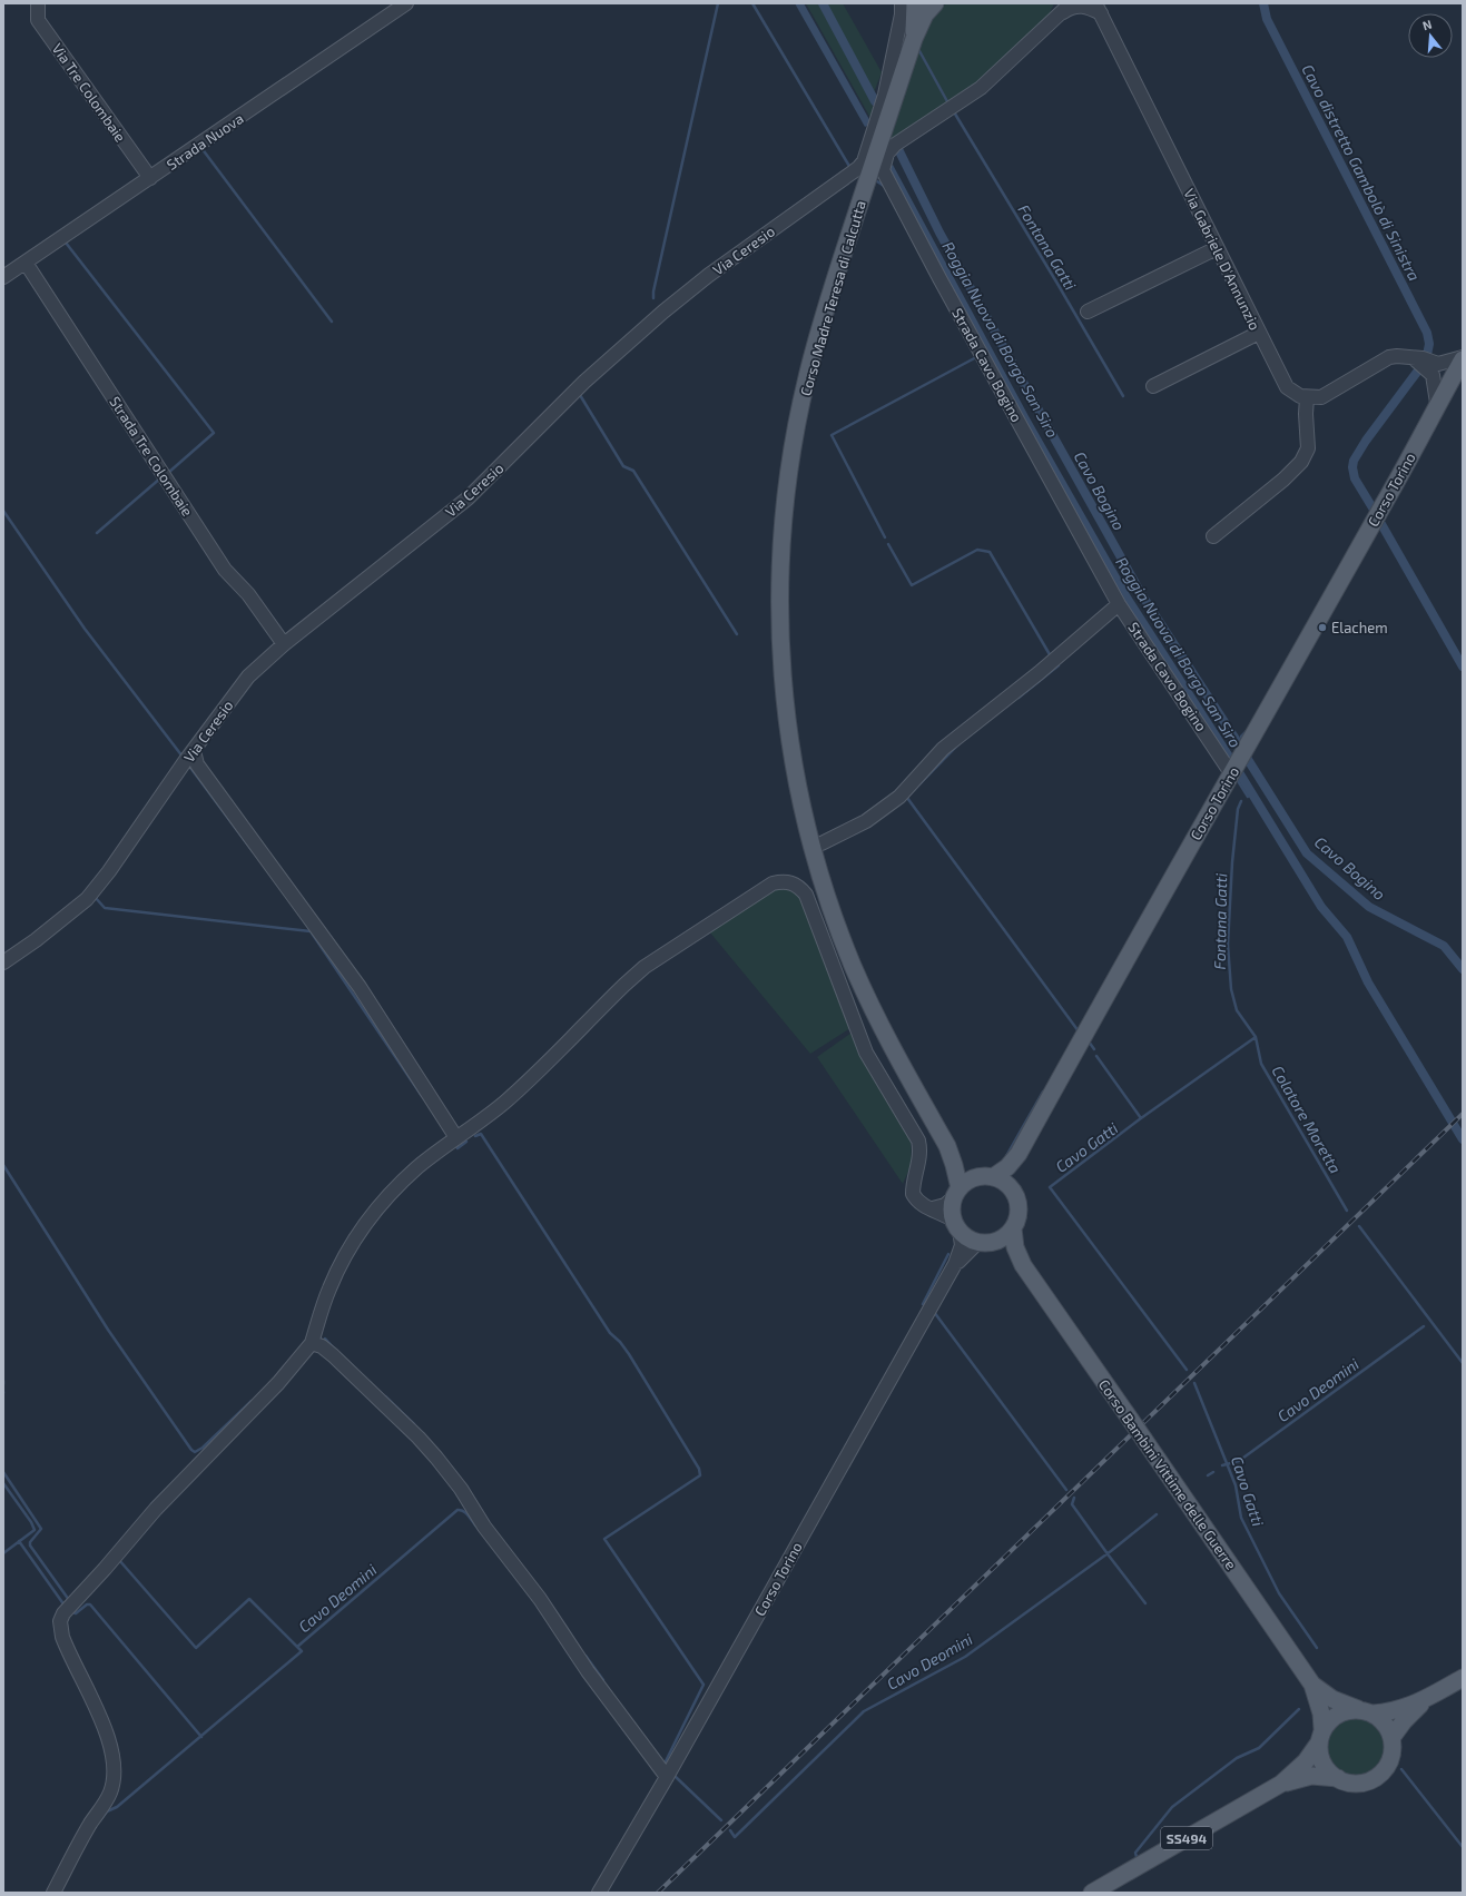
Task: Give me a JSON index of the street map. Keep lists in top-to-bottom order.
{
  "streets": {
    "main road": [
      "Corso Madre Teresa di Calcutta",
      "Corso Torino",
      "Corso Bambini Vittime delle Guerre",
      "SS494"
    ],
    "street": [
      "Via Tre Colombaie",
      "Strada Nuova",
      "Via Ceresio",
      "Via Gabriele D'Annunzio",
      "Strada Cavo Bogino",
      "Strada Tre Colombaie"
    ]
  },
  "crossings": [
    ["Via Tre Colombaie", "Strada Nuova"],
    ["Strada Nuova", "Strada Tre Colombaie"],
    ["Via Ceresio", "Strada Tre Colombaie"],
    ["Strada Cavo Bogino", "Corso Torino"],
    ["Corso Bambini Vittime delle Guerre", "SS494"]
  ],
  "water": [
    "Cavo distretto Gambolò di Sinistra",
    "Fontana Gatti",
    "Roggia Nuova di Borgo San Siro",
    "Cavo Bogino",
    "Colatore Moretta",
    "Cavo Gatti",
    "Cavo Deomini"
  ],
  "places": ["Elachem"],
  "north": "top"
}
